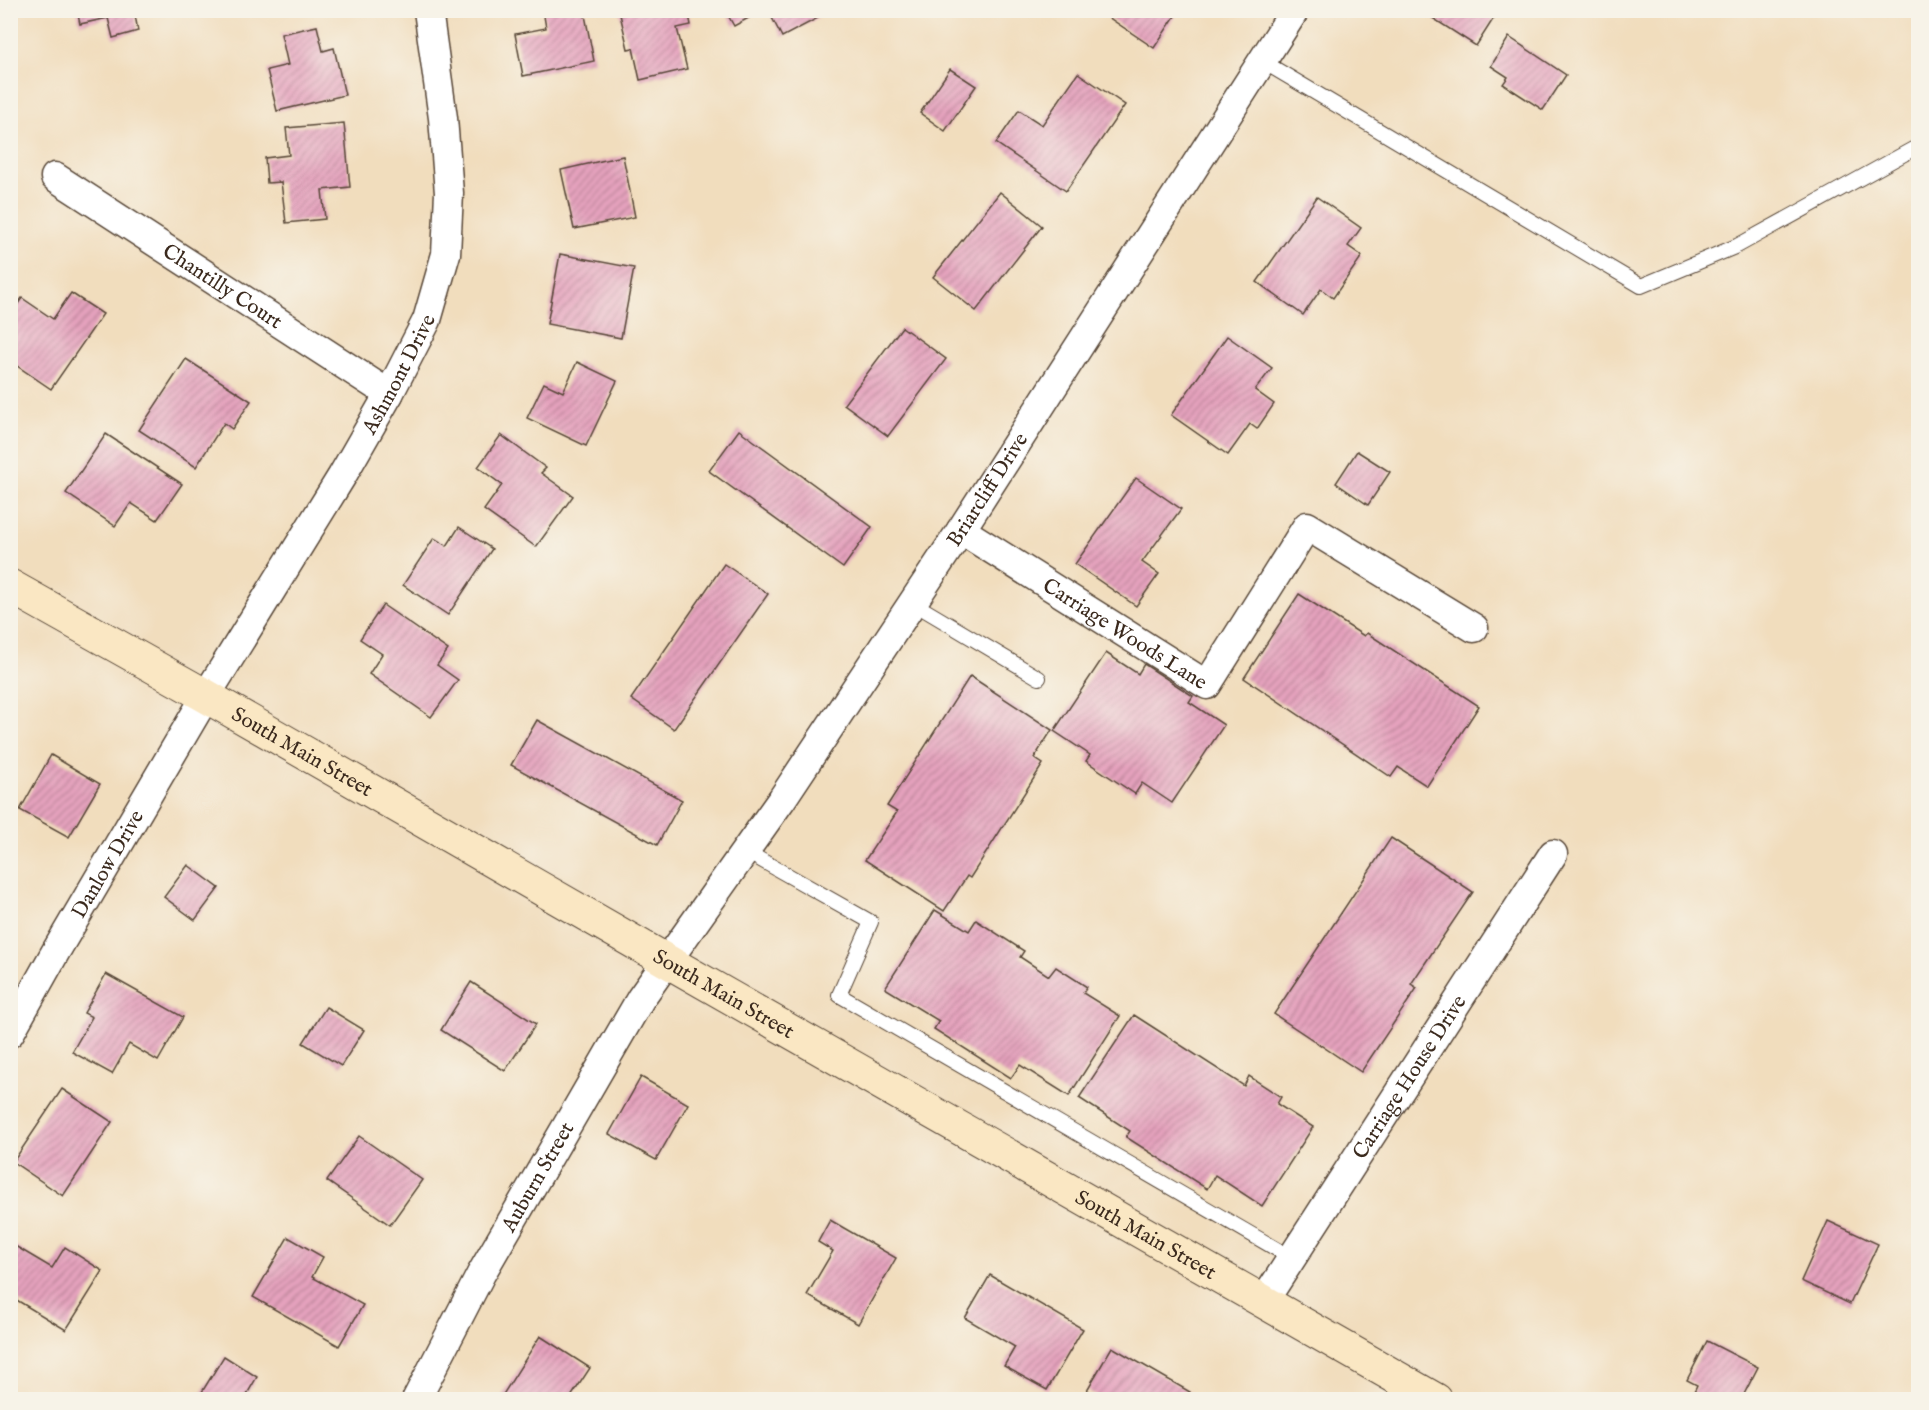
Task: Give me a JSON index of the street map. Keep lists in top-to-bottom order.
{
  "streets": {
    "main road": ["South Main Street"],
    "street": [
      "Chantilly Court",
      "Ashmont Drive",
      "Briarcliff Drive",
      "Carriage Woods Lane",
      "Danlow Drive",
      "Carriage House Drive",
      "Auburn Street"
    ]
  },
  "crossings": [
    ["Chantilly Court", "Ashmont Drive"],
    ["Ashmont Drive", "South Main Street"],
    ["Ashmont Drive", "Danlow Drive"],
    ["Briarcliff Drive", "Carriage Woods Lane"],
    ["Briarcliff Drive", "South Main Street"],
    ["Briarcliff Drive", "Auburn Street"],
    ["South Main Street", "Danlow Drive"],
    ["South Main Street", "Carriage House Drive"],
    ["South Main Street", "Auburn Street"]
  ]
}
